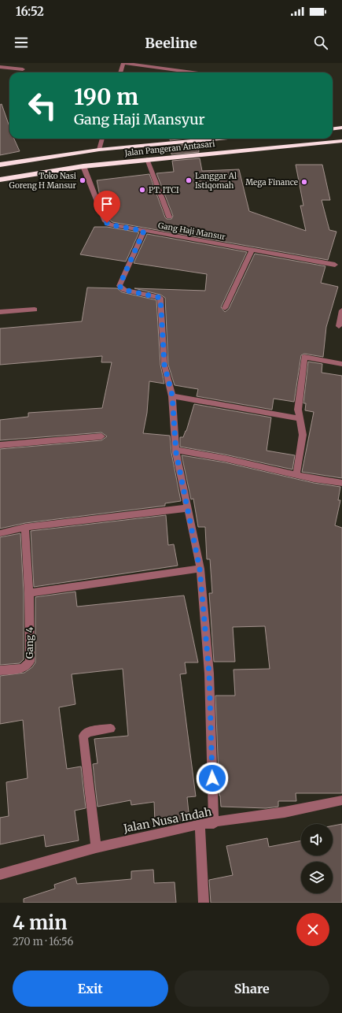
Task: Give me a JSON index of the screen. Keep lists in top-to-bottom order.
{
  "streets": {
    "highway": ["Jalan Pangeran Antasari"],
    "street": ["Gang Haji Mansur", "Gang 4", "Jalan Nusa Indah"]
  },
  "crossings": [
    ["Jalan Pangeran Antasari", "Gang Haji Mansur"]
  ],
  "places": [
    "Toko Nasi Goreng H Mansur",
    "Langgar Al Istiqomah",
    "Mega Finance",
    "PT. ITCI"
  ],
  "page": {
    "status": "16:52",
    "header": "Beeline",
    "turn": ["190 m", "Gang Haji Mansyur"],
    "heading": ["4 min", "270 m · 16:56"],
    "buttons": ["Exit", "Share"]
  }
}
